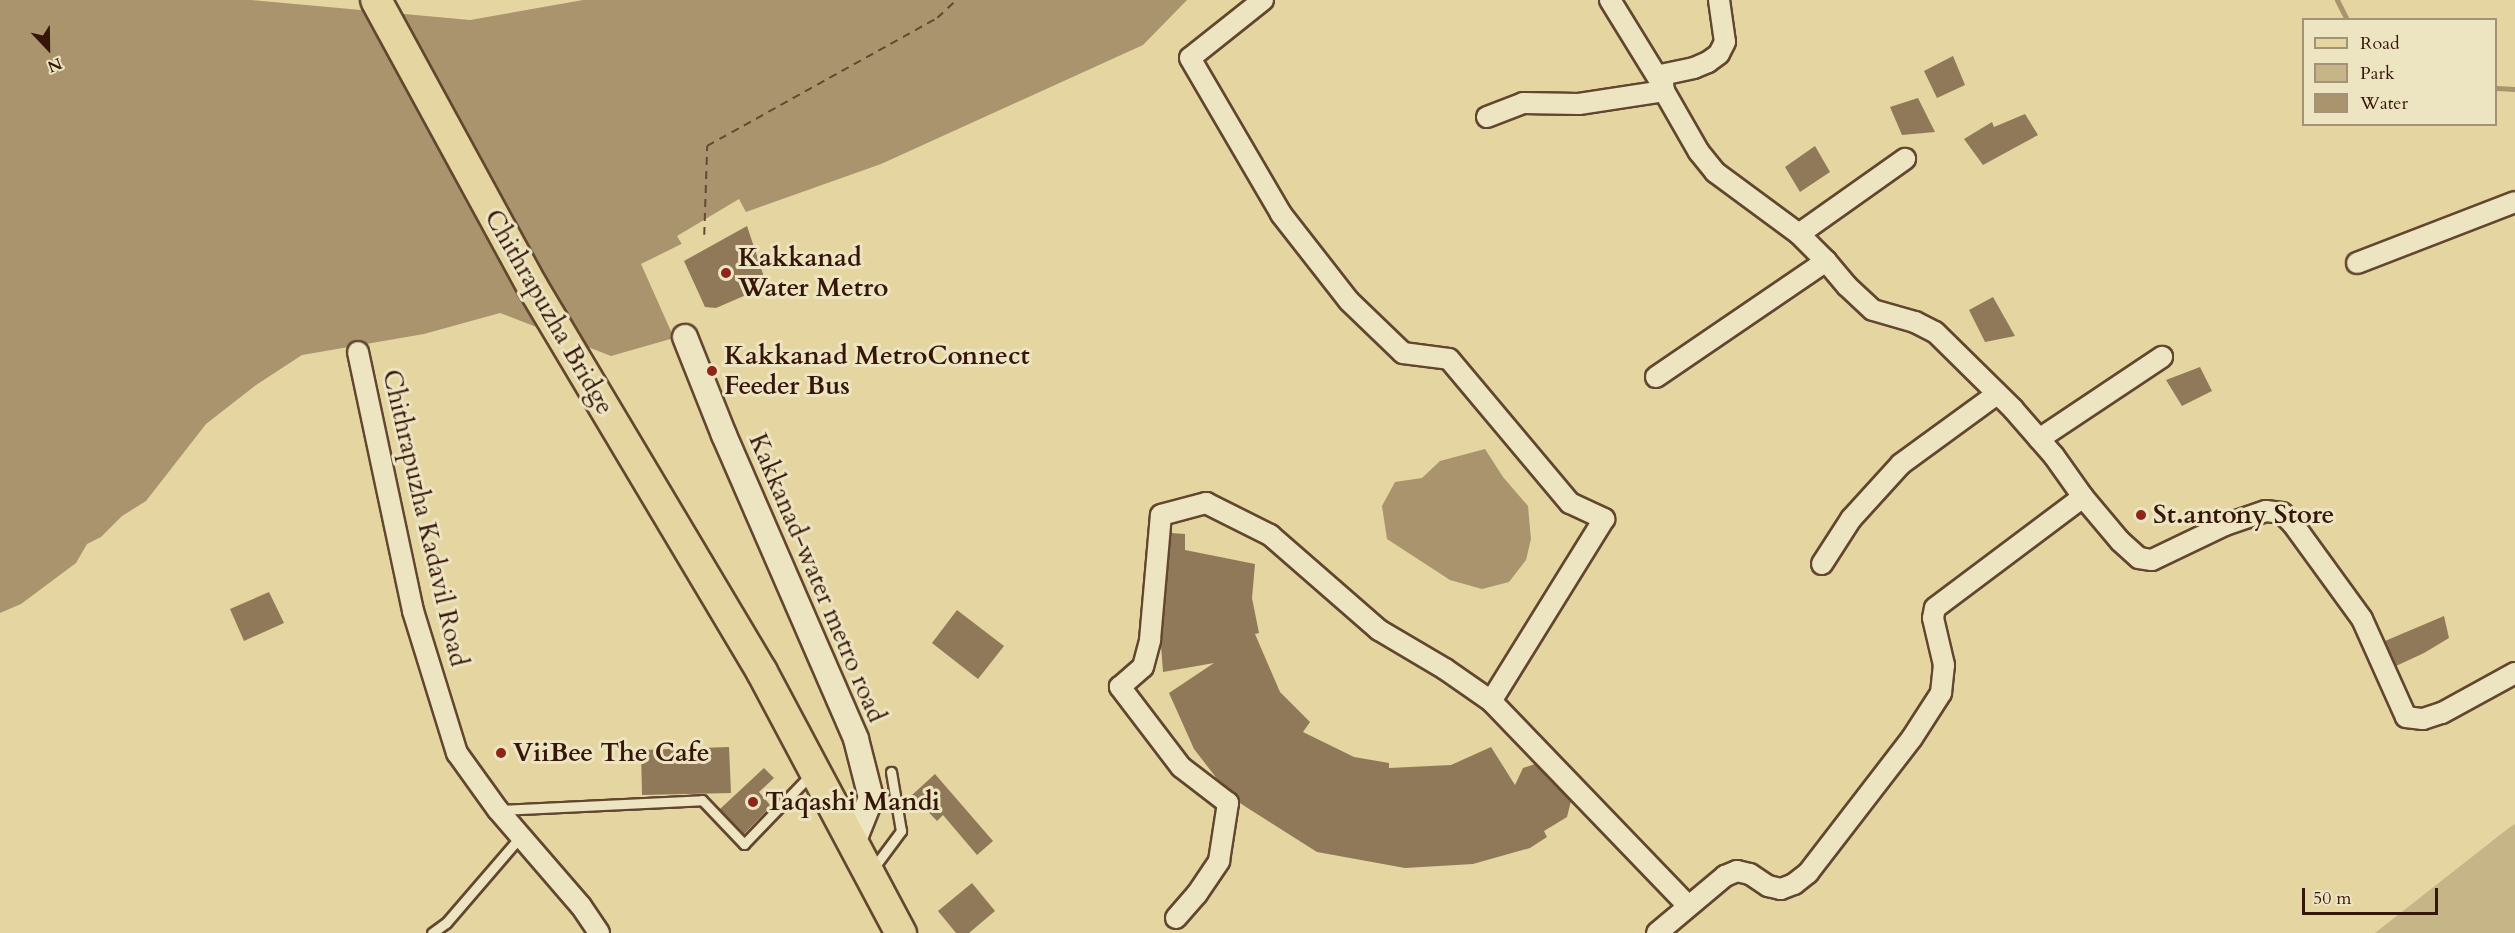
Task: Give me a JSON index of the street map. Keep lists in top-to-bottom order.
{
  "streets": {
    "main road": ["Chithrapuzha Bridge"],
    "street": ["Chithrapuzha Kadavil Road", "Kakkanad-water metro road"]
  },
  "crossings": [
    ["Chithrapuzha Bridge", "Kakkanad-water metro road"]
  ],
  "places": [
    "Kakkanad Water Metro",
    "Kakkanad MetroConnect Feeder Bus",
    "St.antony Store",
    "ViiBee The Cafe",
    "Taqashi Mandi"
  ],
  "legend": ["Road", "Park", "Water"],
  "scale_bar": "50 m",
  "north": "bottom"
}
